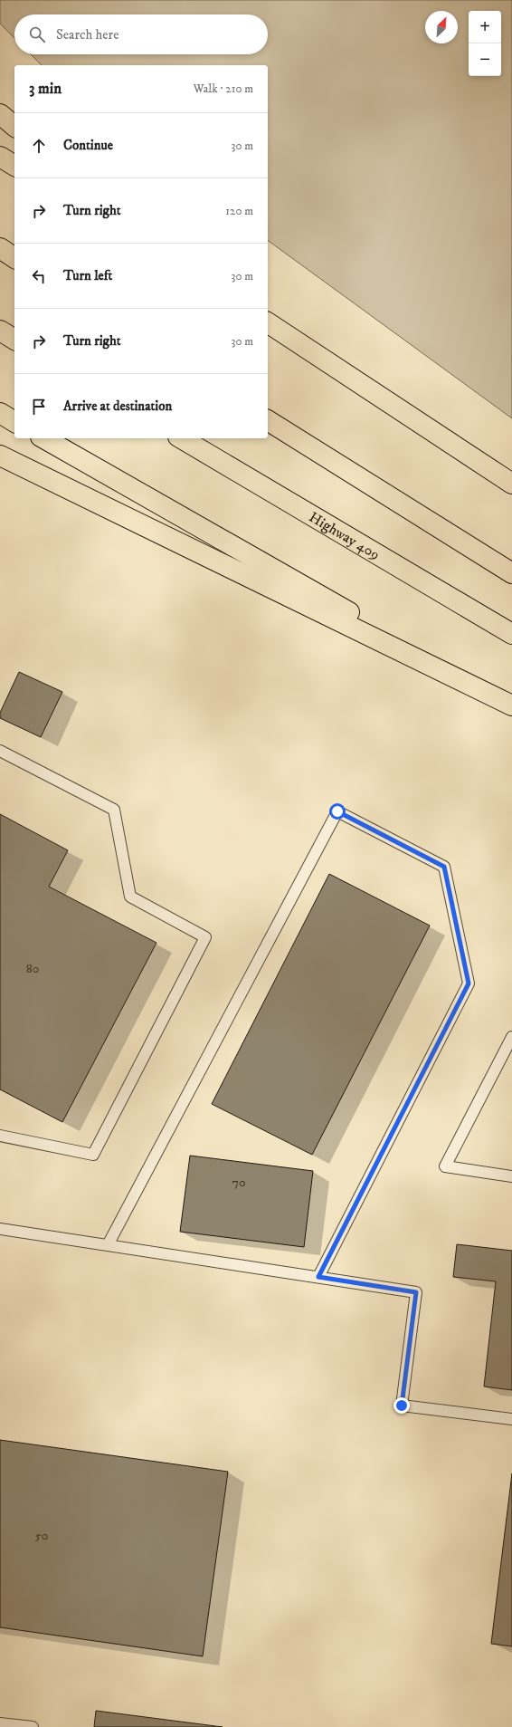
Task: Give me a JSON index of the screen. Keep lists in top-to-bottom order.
{
  "streets": {
    "highway": ["Highway 409"]
  },
  "house_numbers": ["80", "70", "50"],
  "north": "top right",
  "page": {
    "map_buttons": ["+", "−"],
    "search": "Search here",
    "heading": ["3 min", "Walk · 210 m"],
    "list": [
      ["Continue", "30 m"],
      ["Turn right", "120 m"],
      ["Turn left", "30 m"],
      ["Turn right", "30 m"],
      "Arrive at destination"
    ]
  }
}
